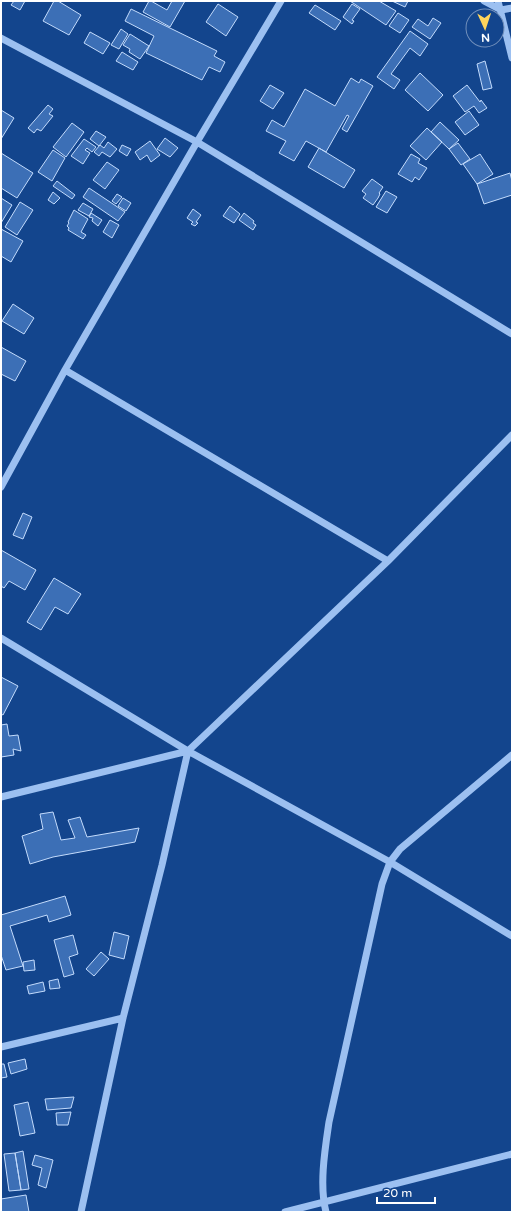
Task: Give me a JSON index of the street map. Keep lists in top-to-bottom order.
{
  "scale_bar": "20 m",
  "north": "bottom"
}
